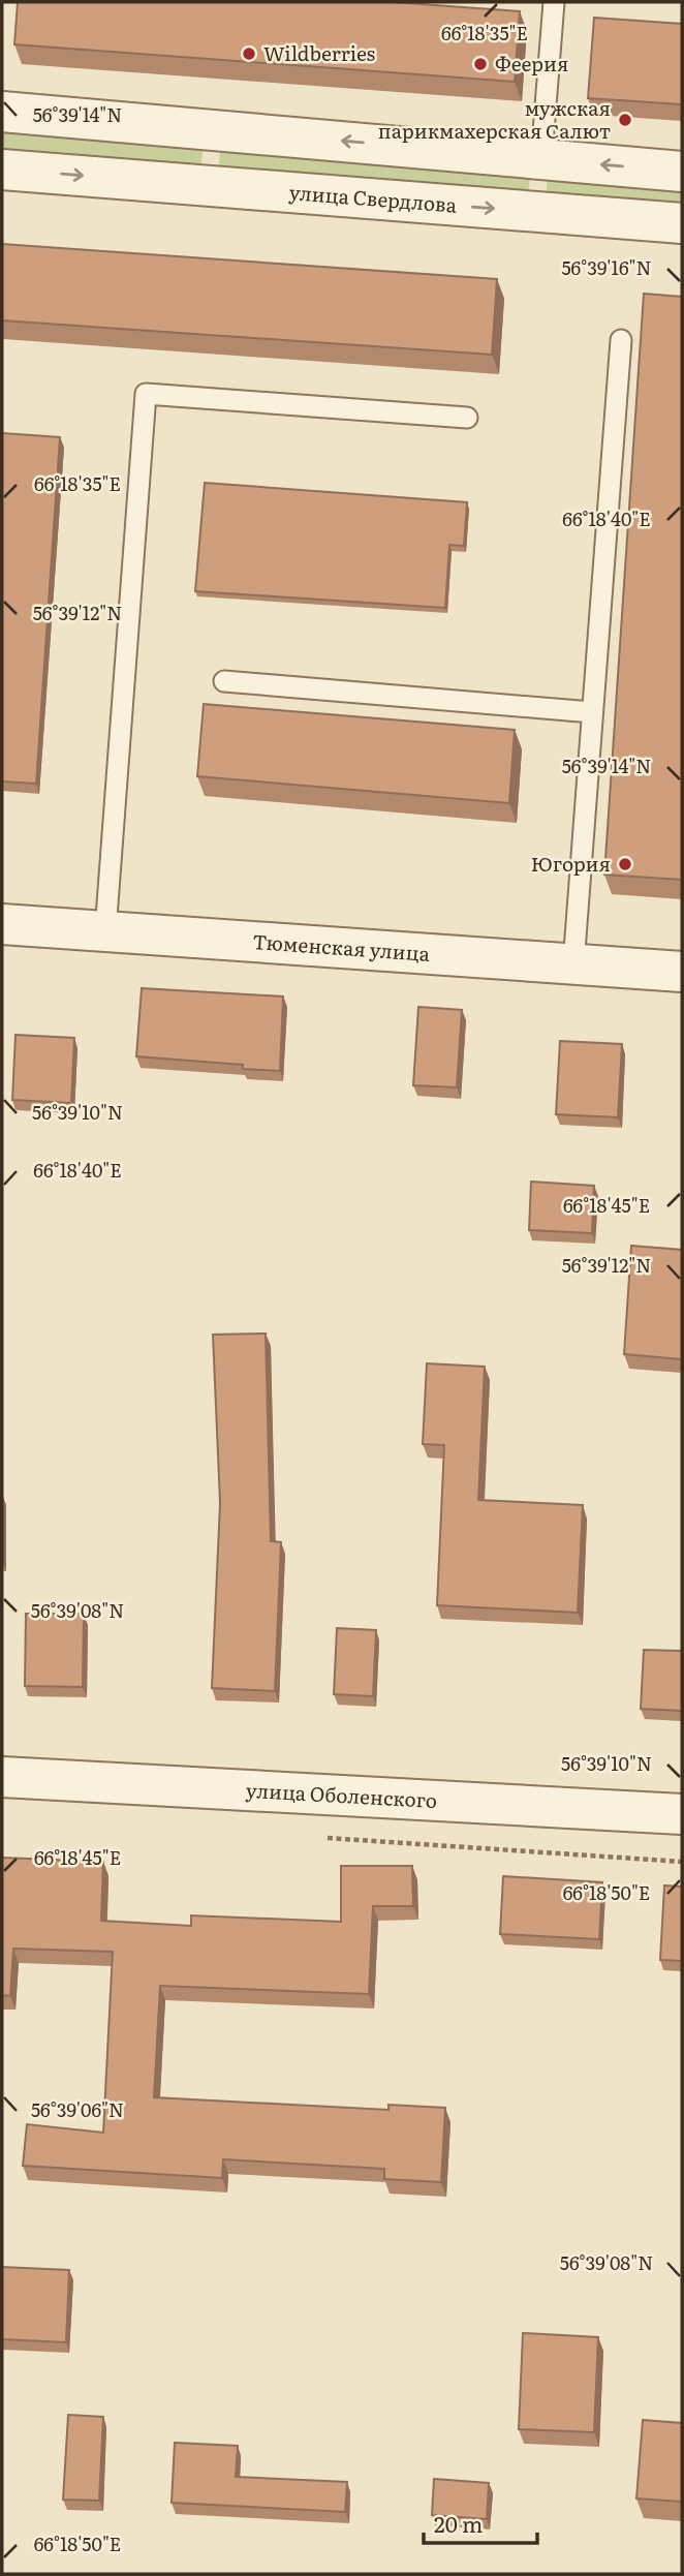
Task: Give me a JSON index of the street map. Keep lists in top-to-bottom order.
{
  "streets": {
    "street": ["улица Свердлова", "Тюменская улица", "улица Оболенского"]
  },
  "places": [
    "Wildberries",
    "Феерия",
    "мужская парикмахерская Салют",
    "Югория"
  ],
  "scale_bar": "20 m",
  "coordinates": [
    "66°18'35\"E",
    "56°39'14\"N",
    "56°39'16\"N",
    "66°18'40\"E",
    "56°39'12\"N",
    "56°39'10\"N",
    "66°18'45\"E",
    "56°39'08\"N",
    "66°18'50\"E",
    "56°39'06\"N"
  ]
}
